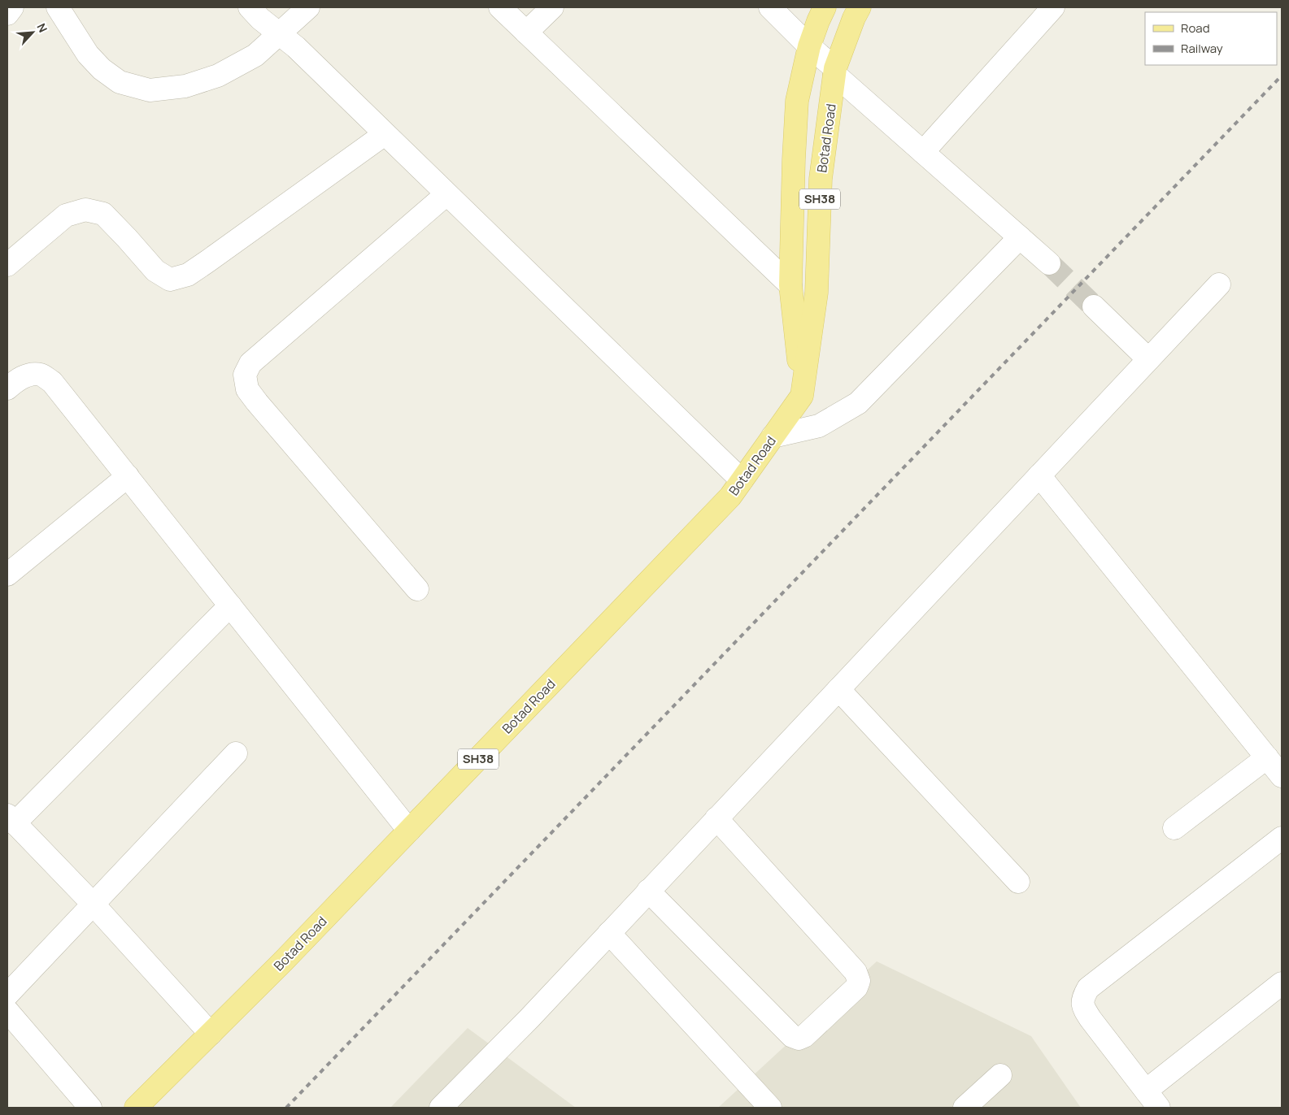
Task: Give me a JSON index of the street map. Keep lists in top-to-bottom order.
{
  "streets": {
    "main road": ["Botad Road", "SH38"]
  },
  "crossings": [
    ["Botad Road", "SH38"]
  ],
  "legend": ["Road", "Railway"],
  "north": "top right"
}
